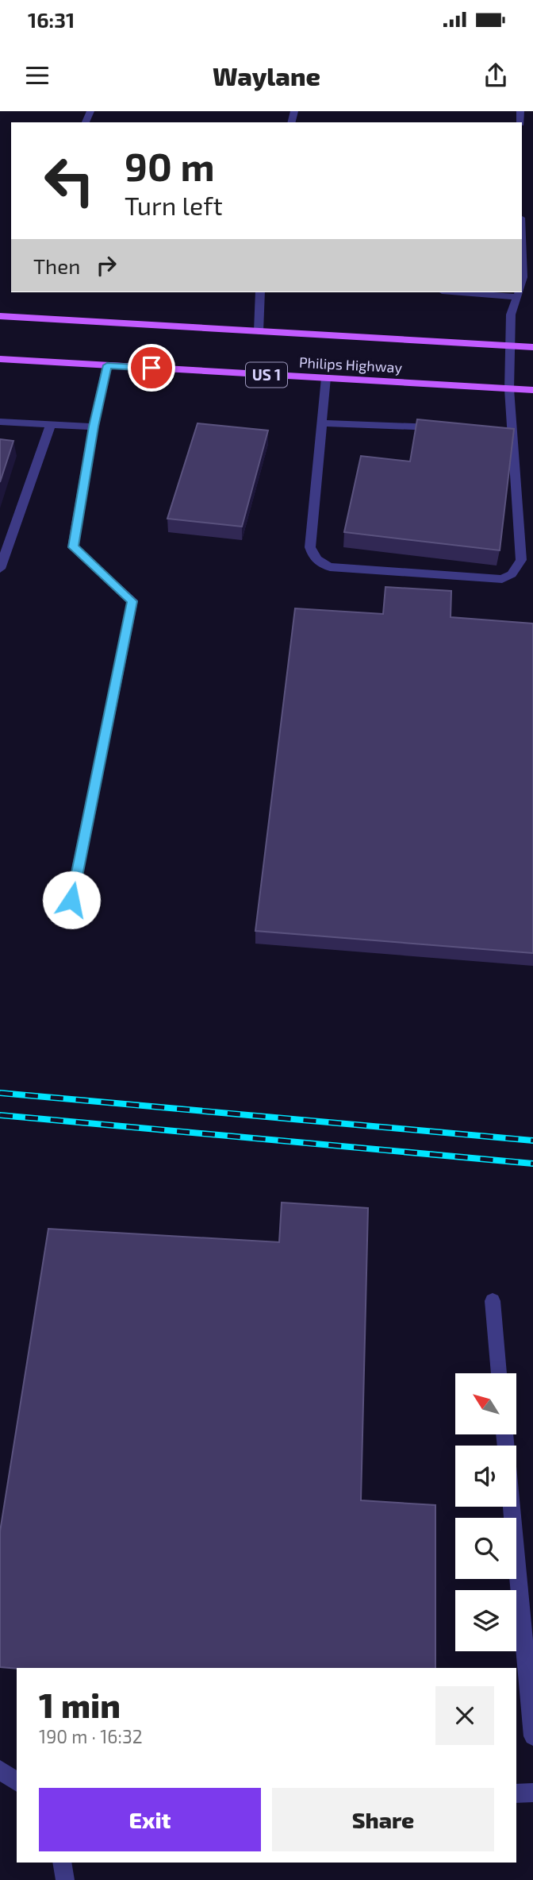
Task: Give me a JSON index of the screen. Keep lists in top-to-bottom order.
{
  "streets": {
    "main road": ["Philips Highway", "US 1"]
  },
  "north": "top left",
  "page": {
    "status": "16:31",
    "header": "Waylane",
    "turn": ["90 m", "Turn left"],
    "then": "Then",
    "heading": ["1 min", "190 m · 16:32"],
    "buttons": ["Exit", "Share"]
  }
}
